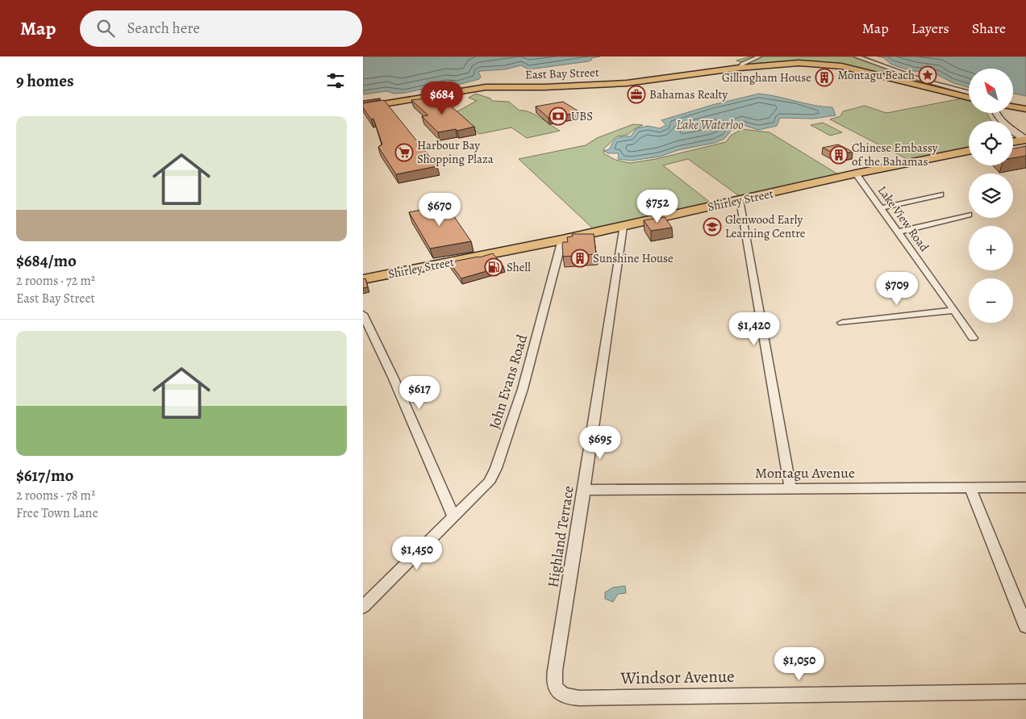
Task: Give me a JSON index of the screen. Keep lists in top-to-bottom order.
{
  "streets": {
    "highway": ["East Bay Street", "Shirley Street"],
    "street": [
      "Lake View Road",
      "John Evans Road",
      "Montagu Avenue",
      "Highland Terrace",
      "Windsor Avenue"
    ]
  },
  "crossings": [
    ["Shirley Street", "Lake View Road"],
    ["Shirley Street", "John Evans Road"],
    ["Shirley Street", "Highland Terrace"],
    ["Montagu Avenue", "Highland Terrace"],
    ["Highland Terrace", "Windsor Avenue"]
  ],
  "water": ["Lake Waterloo"],
  "places": {
    "place": ["Montagu Beach"],
    "building": ["Gillingham House", "Chinese Embassy of the Bahamas", "Sunshine House"],
    "office": ["Bahamas Realty"],
    "bank": ["UBS"],
    "supermarket": ["Harbour Bay Shopping Plaza"],
    "school or university": ["Glenwood Early Learning Centre"],
    "fuel station": ["Shell"]
  },
  "north": "top left",
  "page": {
    "header": "Map",
    "search": "Search here",
    "nav": ["Map", "Layers", "Share"],
    "heading": "9 homes",
    "map_buttons": ["+", "−"],
    "price": [
      "$684",
      "$752",
      "$670",
      "$709",
      "$1,420",
      "$617",
      "$695",
      "$1,450",
      "$1,050"
    ],
    "list": [
      {
        "name": "$684/mo",
        "note": "2 rooms · 72 m² · East Bay Street"
      },
      {
        "name": "$617/mo",
        "note": "2 rooms · 78 m² · Free Town Lane"
      }
    ]
  }
}
